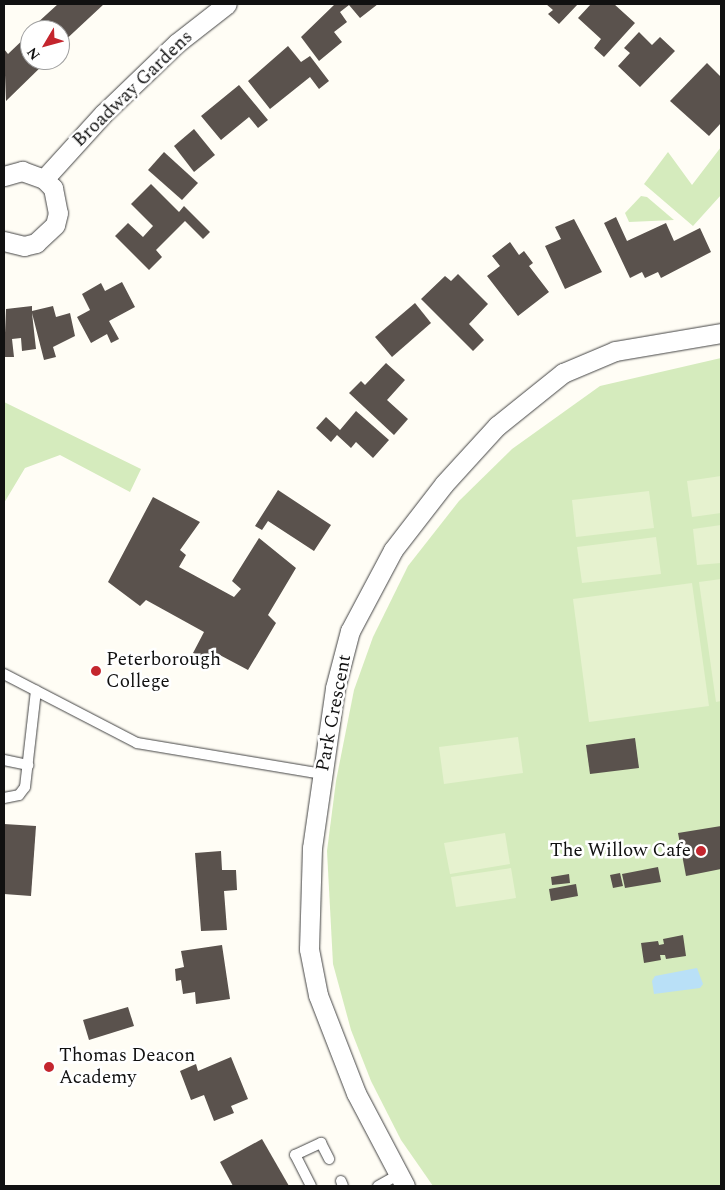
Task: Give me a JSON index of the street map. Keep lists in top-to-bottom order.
{
  "streets": {
    "street": ["Broadway Gardens", "Park Crescent"]
  },
  "places": ["Peterborough College", "The Willow Cafe", "Thomas Deacon Academy"],
  "north": "bottom left"
}
